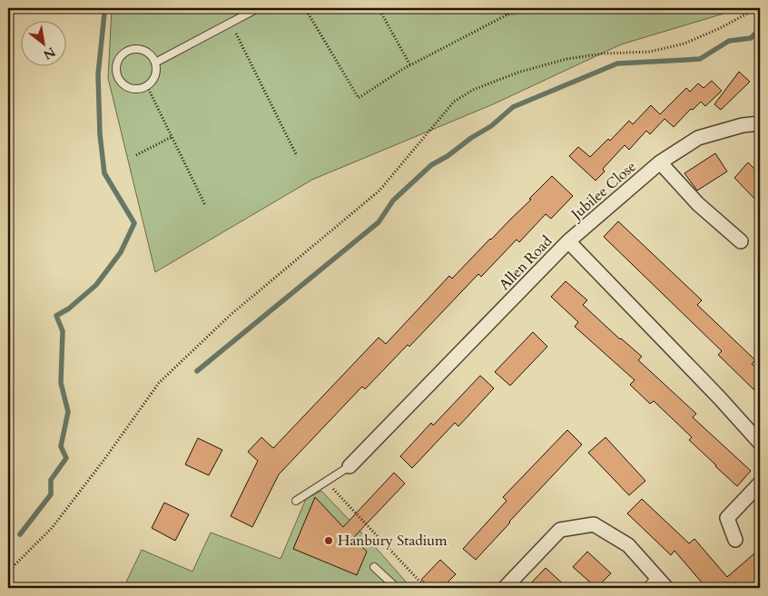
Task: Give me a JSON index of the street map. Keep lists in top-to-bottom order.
{
  "streets": {
    "street": ["Jubilee Close", "Allen Road"]
  },
  "crossings": [
    ["Jubilee Close", "Allen Road"]
  ],
  "places": ["Hanbury Stadium"],
  "north": "bottom right"
}
